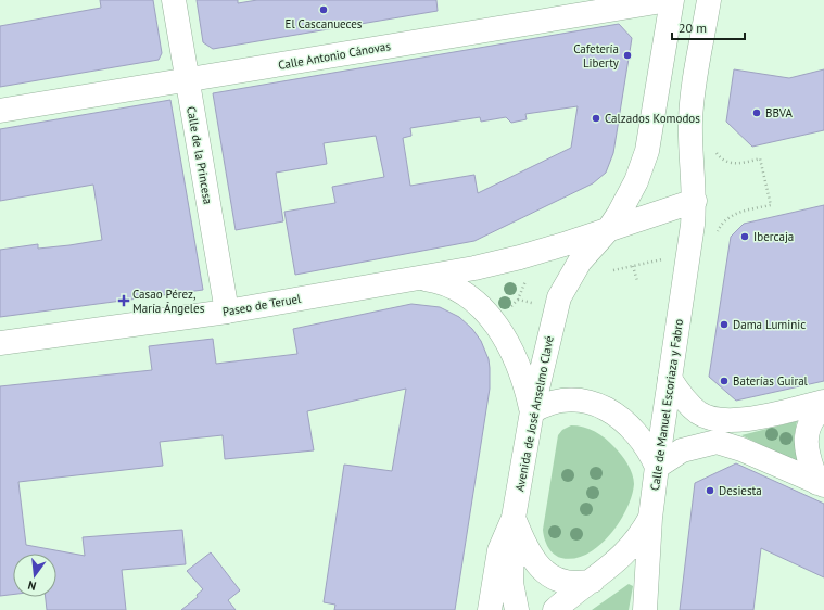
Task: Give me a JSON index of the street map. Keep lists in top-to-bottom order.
{
  "streets": {
    "main road": [
      "Calle Antonio Cánovas",
      "Calle de la Princesa",
      "Paseo de Teruel",
      "Calle de Manuel Escoriaza y Fabro",
      "Avenida de José Anselmo Clavé"
    ]
  },
  "crossings": [
    ["Calle Antonio Cánovas", "Calle de la Princesa"],
    ["Calle de la Princesa", "Paseo de Teruel"],
    ["Paseo de Teruel", "Calle de Manuel Escoriaza y Fabro"],
    ["Paseo de Teruel", "Avenida de José Anselmo Clavé"]
  ],
  "places": {
    "other": [
      "El Cascanueces",
      "Cafetería Liberty",
      "BBVA",
      "Calzados Komodos",
      "Ibercaja",
      "Dama Luminic",
      "Baterías Guiral",
      "Desiesta"
    ],
    "health": ["Casao Pérez, María Ángeles"]
  },
  "scale_bar": "20 m",
  "north": "bottom"
}
